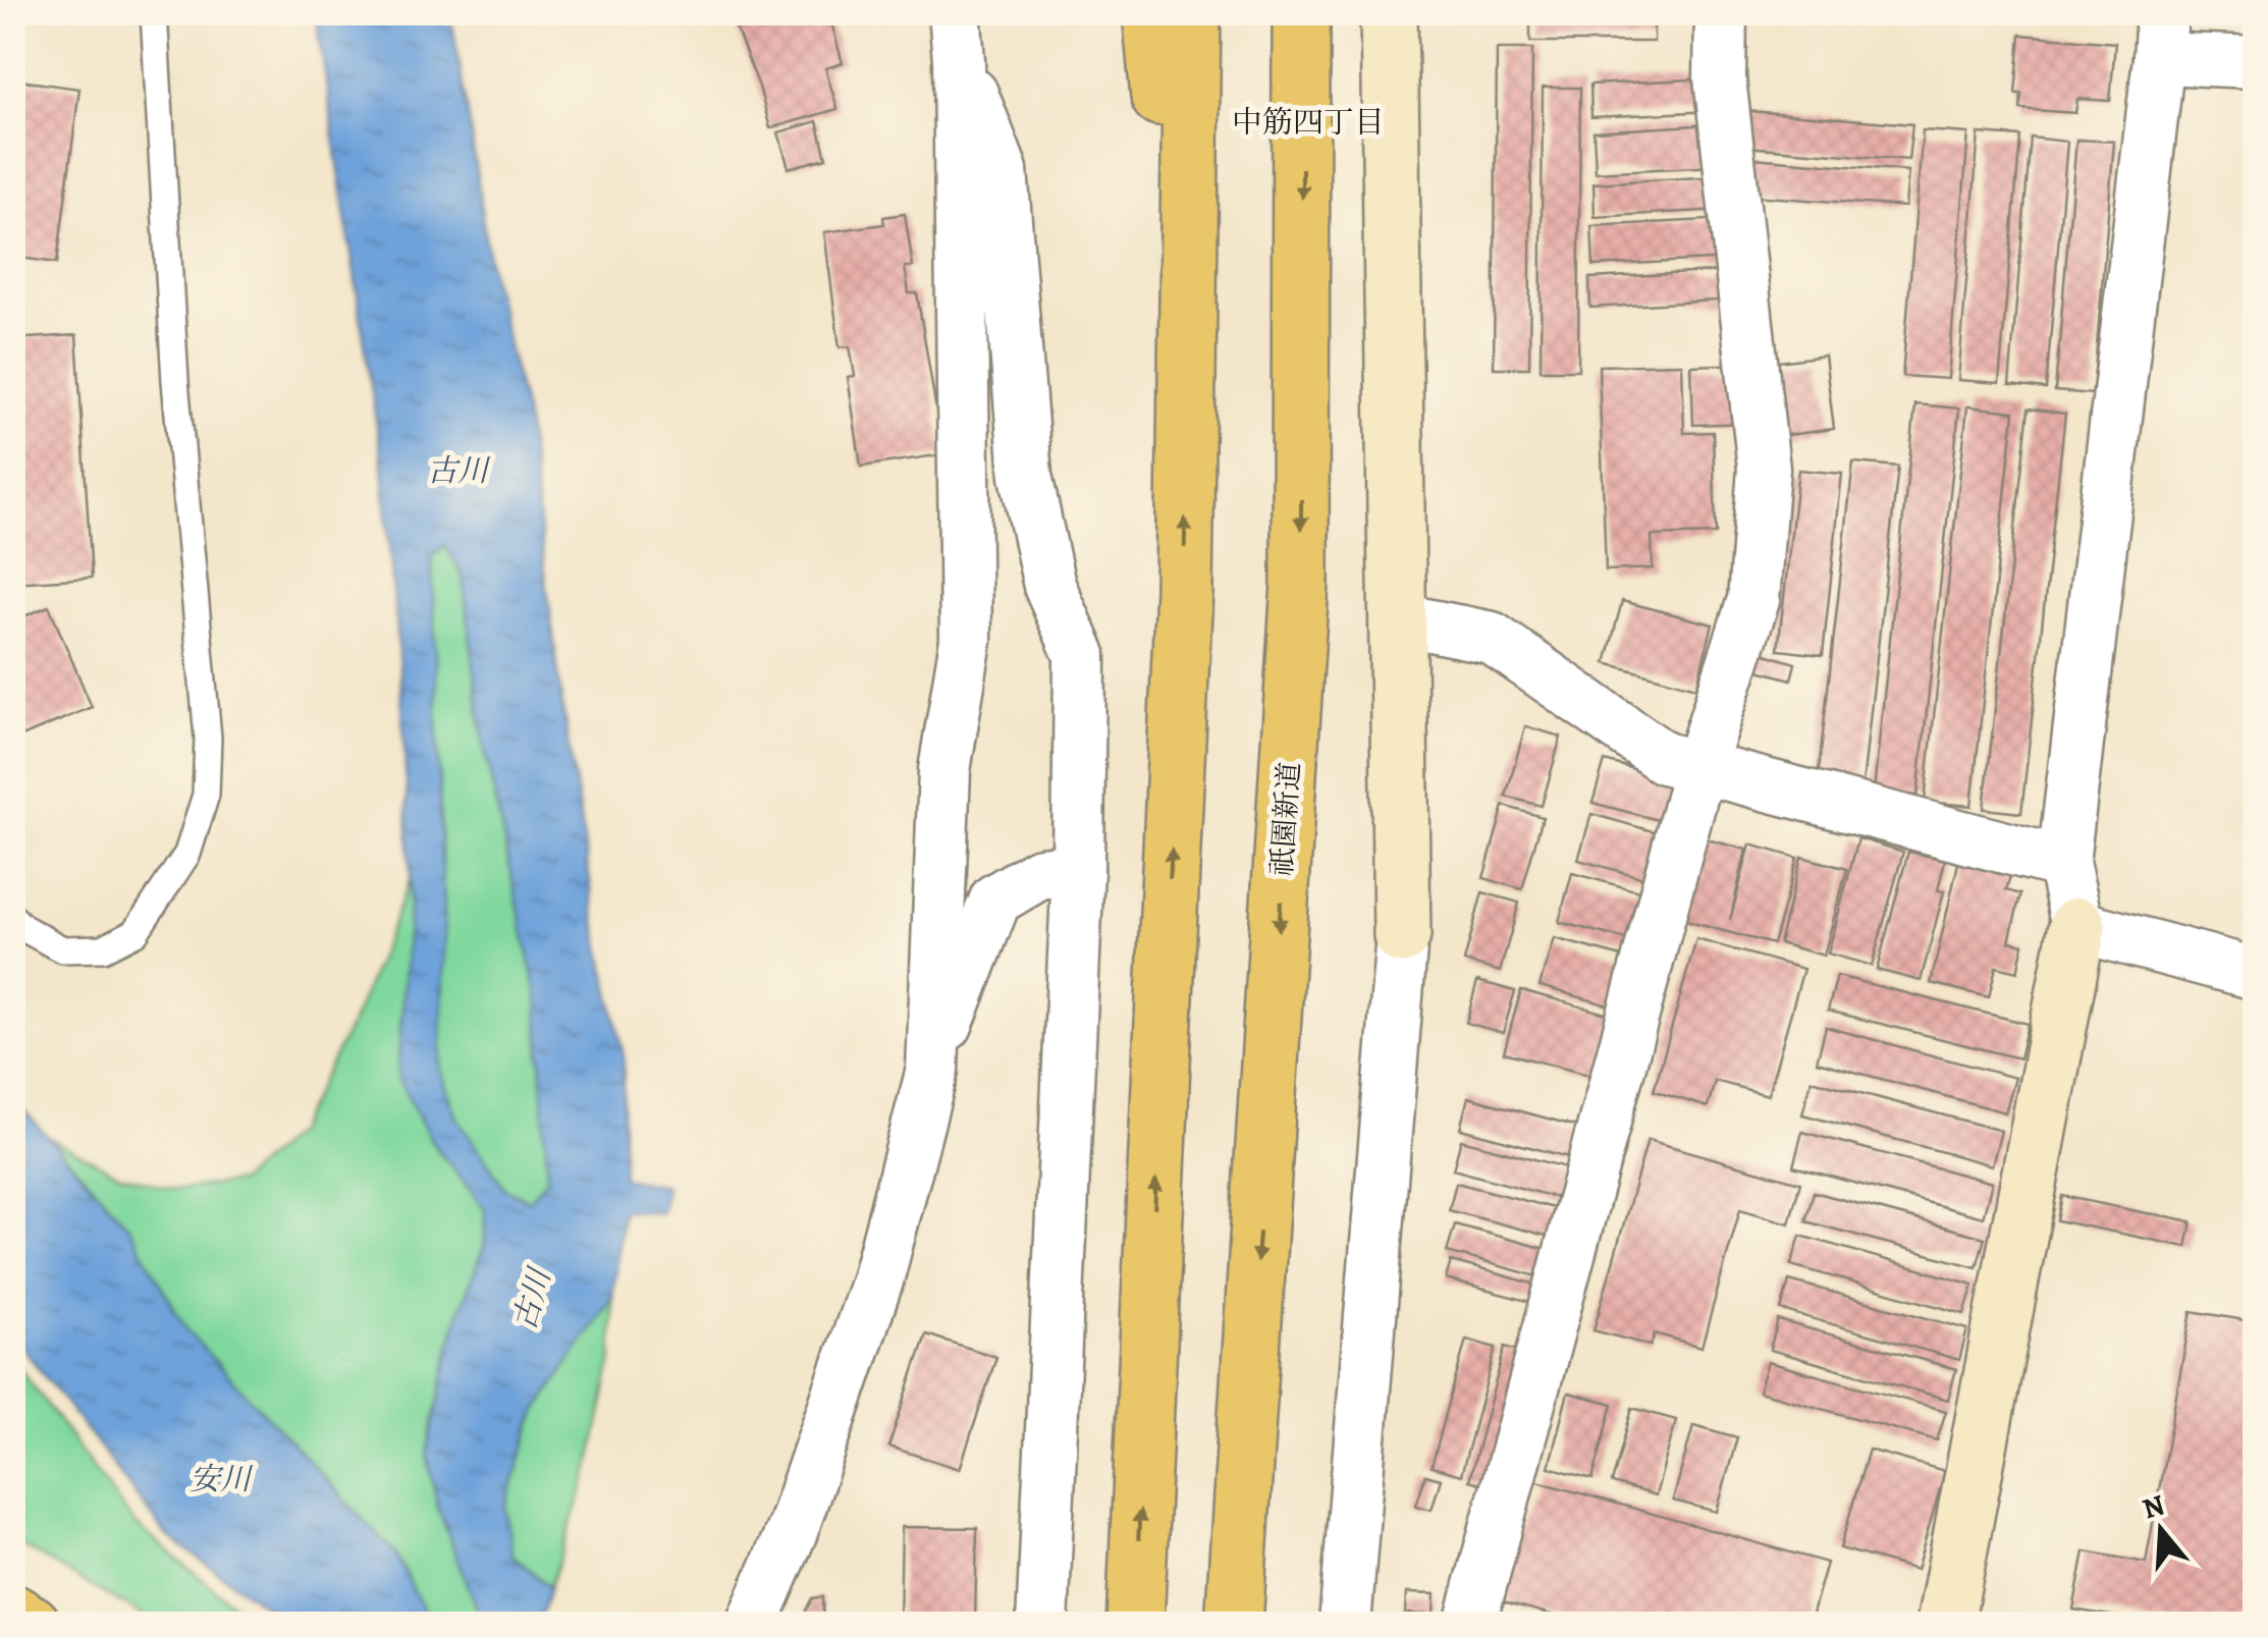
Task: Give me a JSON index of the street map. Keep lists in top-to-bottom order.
{
  "streets": {
    "main road": ["祇園新道"]
  },
  "districts": ["中筋四丁目"],
  "water": ["古川", "安川"],
  "north": "top"
}
